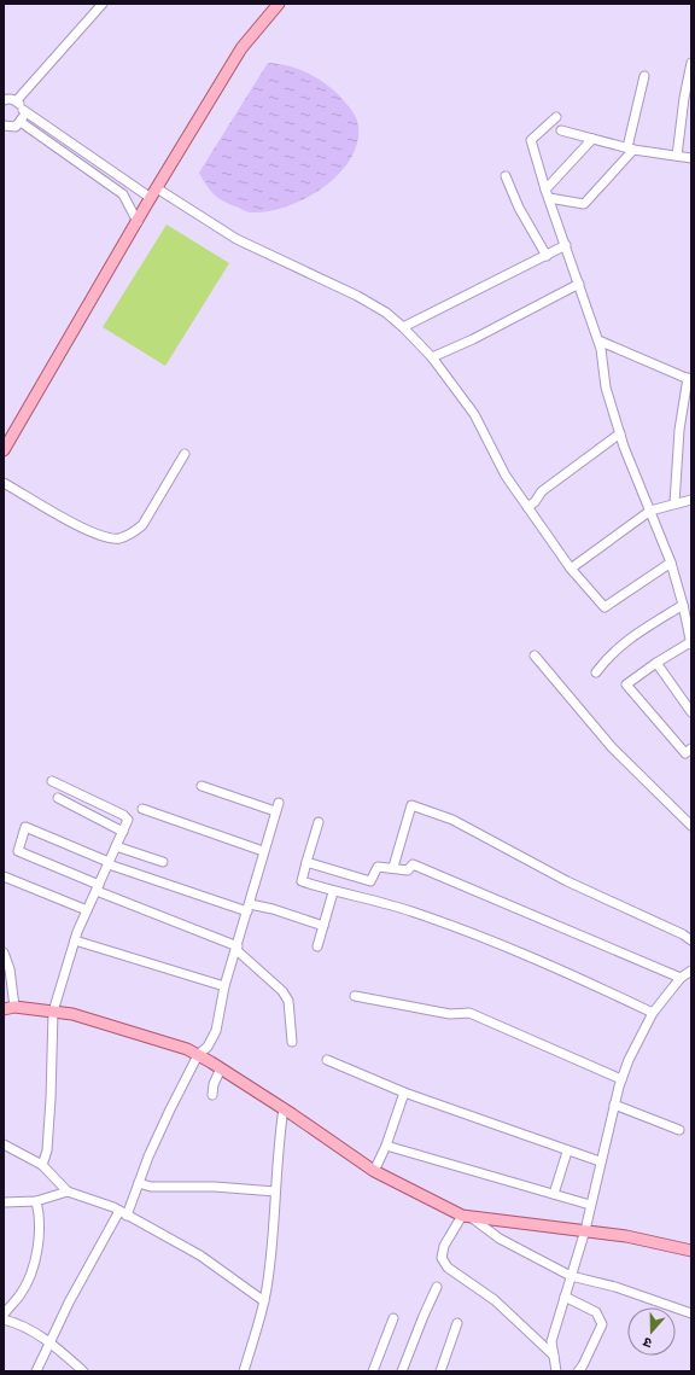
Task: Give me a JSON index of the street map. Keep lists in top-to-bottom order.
{
  "north": "bottom"
}
